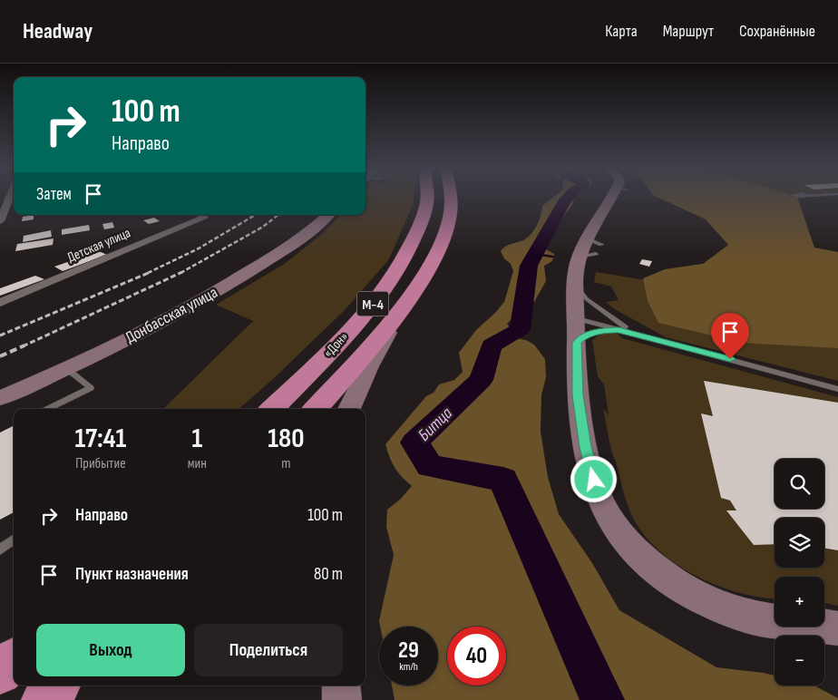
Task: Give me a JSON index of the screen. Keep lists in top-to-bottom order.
{
  "streets": {
    "highway": ["М-4", "«Дон»"],
    "street": ["Детская улица", "Донбасская улица"]
  },
  "water": ["Битца"],
  "page": {
    "header": "Headway",
    "nav": ["Карта", "Маршрут", "Сохранённые"],
    "turn": ["100 m", "Направо"],
    "then": "Затем",
    "eta": [
      "17:41",
      "Прибытие",
      "1",
      "мин",
      "180",
      "m"
    ],
    "map_buttons": ["+", "−"],
    "list": [
      {
        "name": "Направо",
        "value": "100 m"
      },
      {
        "name": "Пункт назначения",
        "value": "80 m"
      }
    ],
    "buttons": ["Выход", "Поделиться"],
    "speed": "29 km/h",
    "limit": "40"
  }
}
